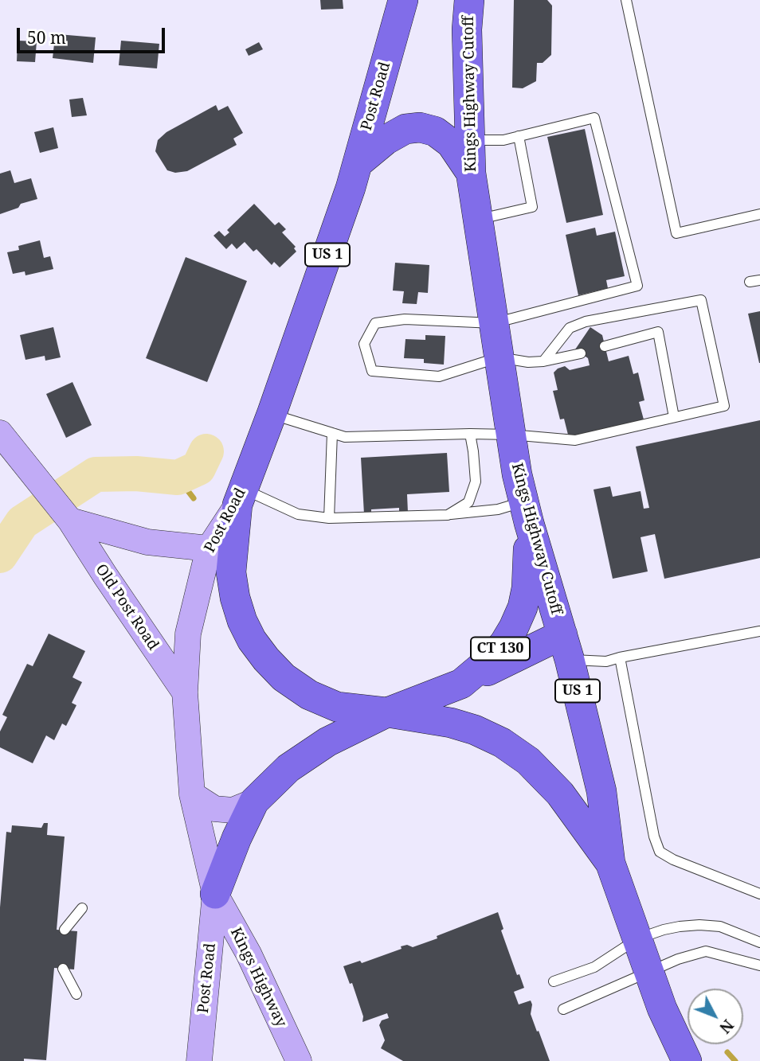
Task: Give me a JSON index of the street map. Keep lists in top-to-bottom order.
{
  "streets": {
    "main road": [
      "Kings Highway Cutoff",
      "Post Road",
      "US 1",
      "Old Post Road",
      "CT 130",
      "Kings Highway"
    ]
  },
  "crossings": [
    ["Kings Highway Cutoff", "US 1"],
    ["Kings Highway Cutoff", "CT 130"],
    ["Post Road", "US 1"],
    ["Post Road", "Old Post Road"],
    ["Post Road", "CT 130"],
    ["Post Road", "Kings Highway"],
    ["US 1", "CT 130"],
    ["CT 130", "Kings Highway"]
  ],
  "scale_bar": "50 m",
  "north": "bottom right"
}
